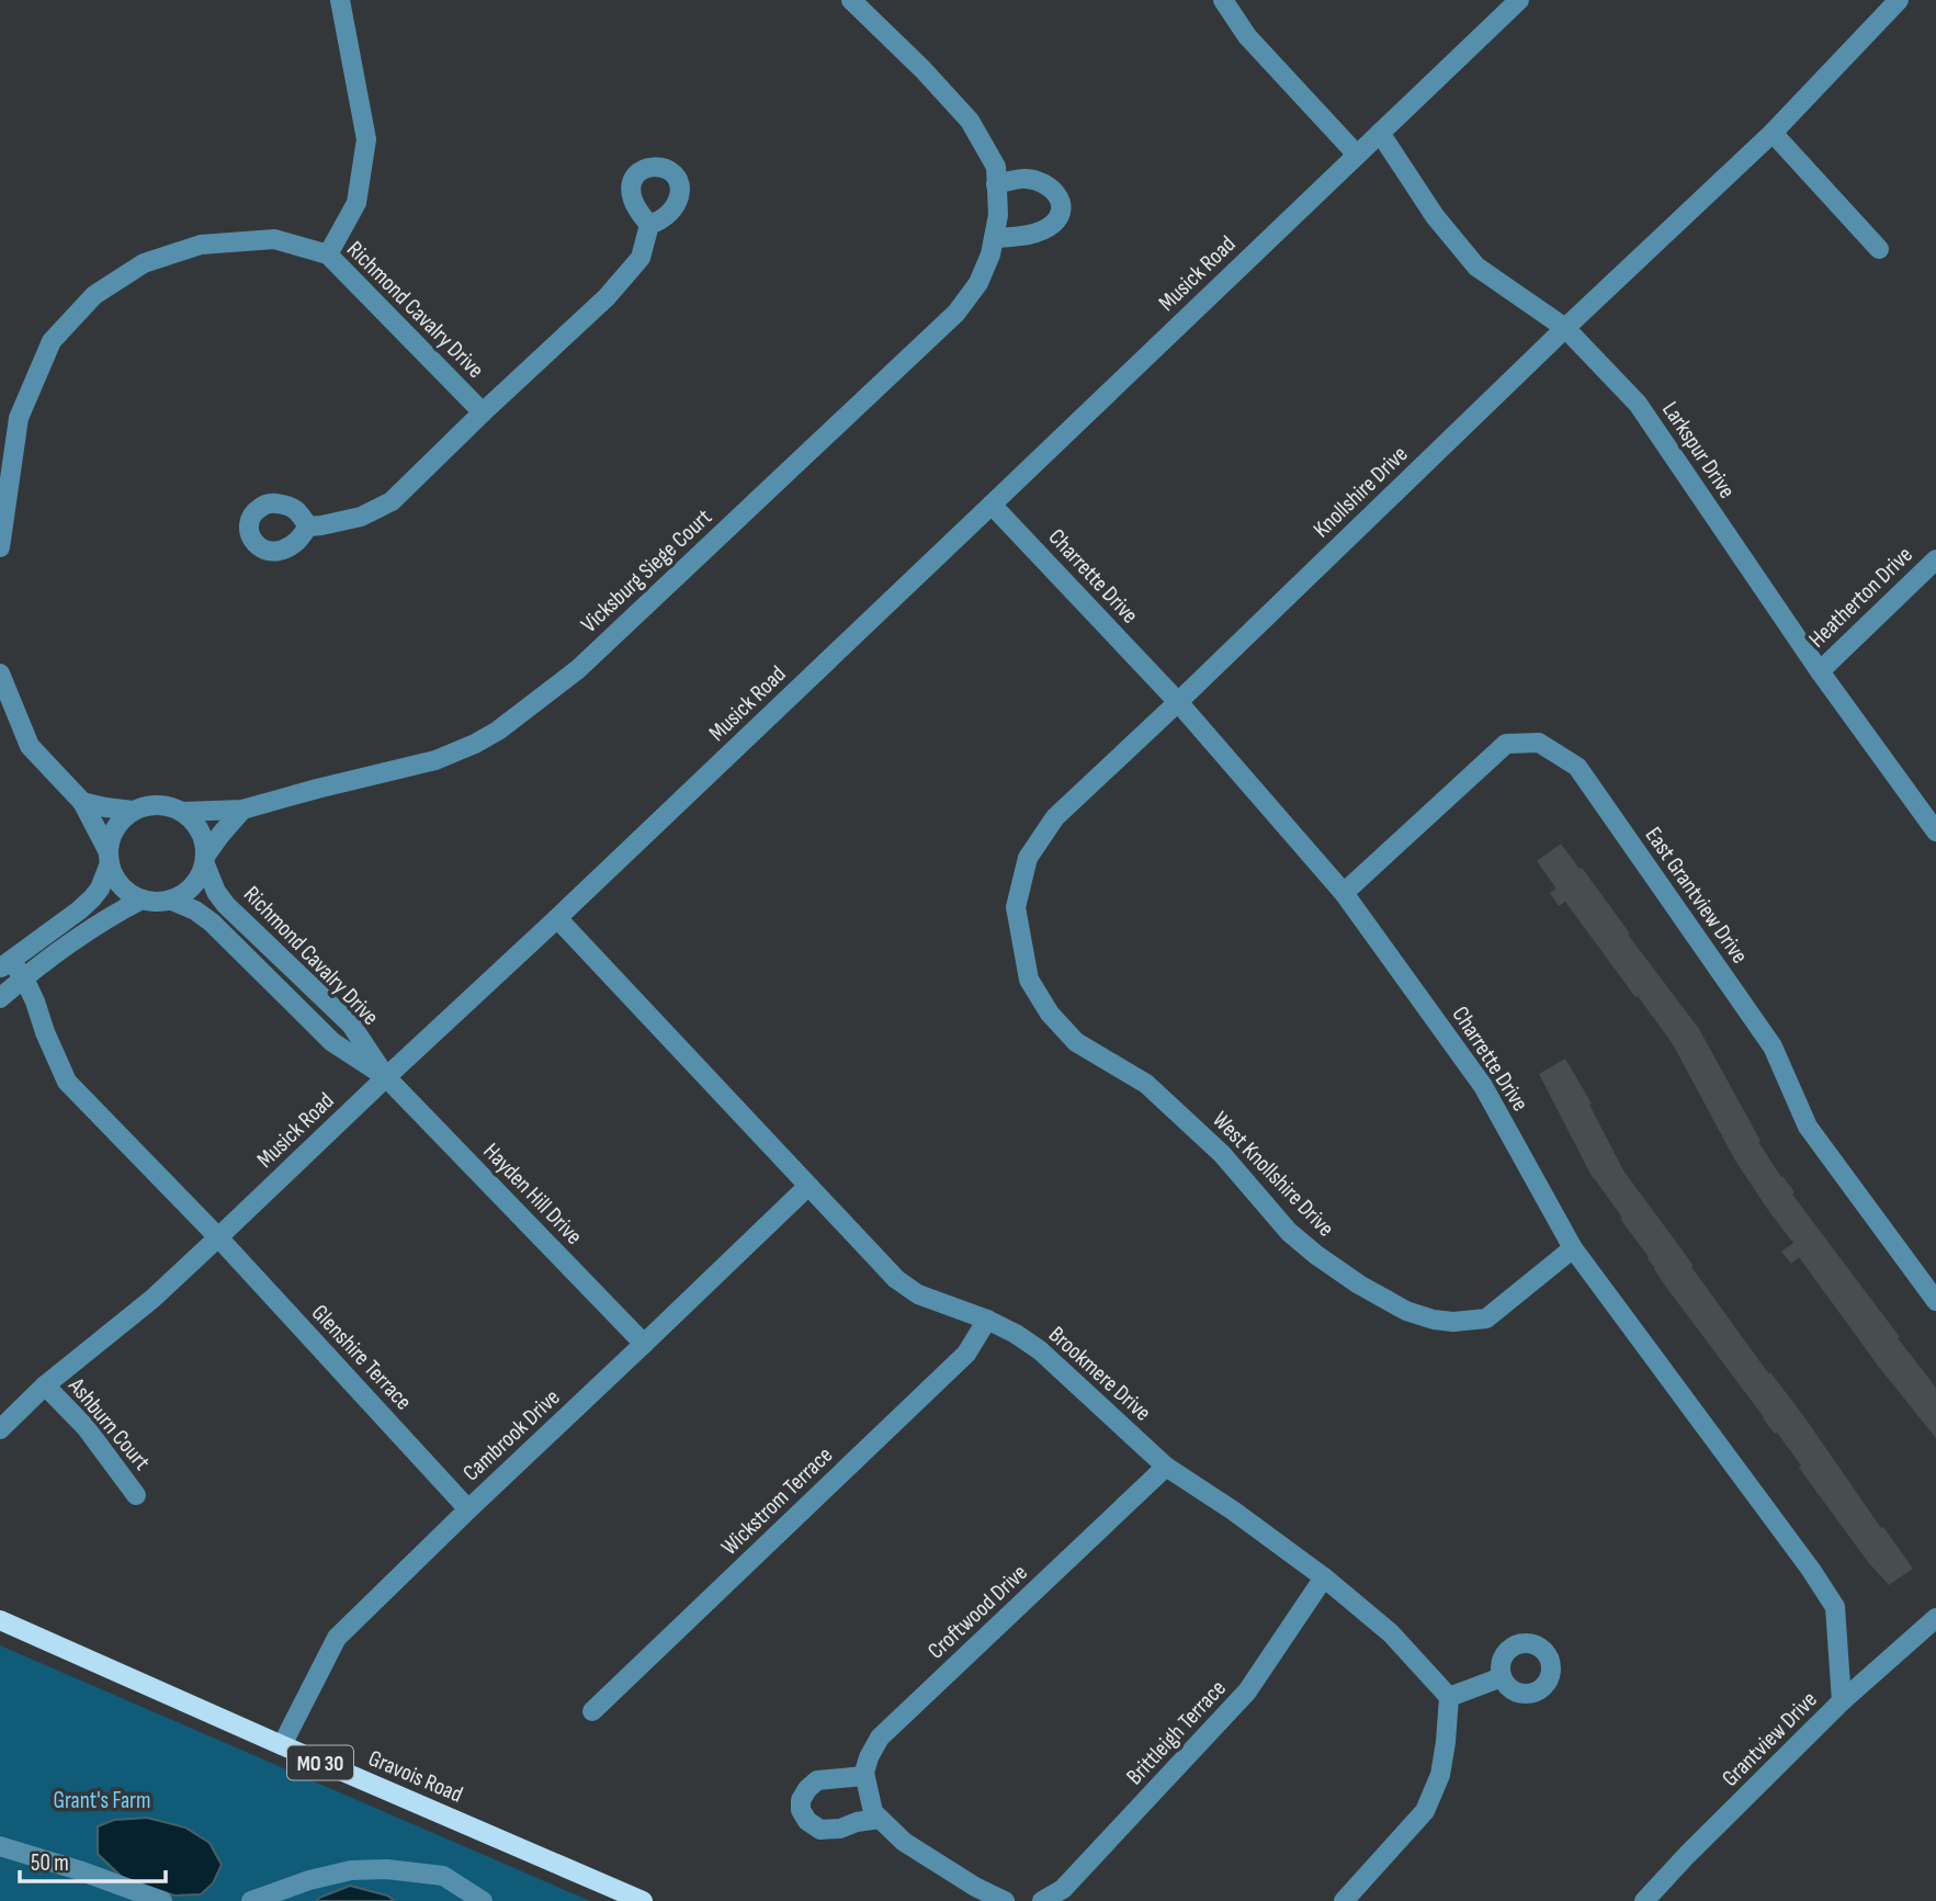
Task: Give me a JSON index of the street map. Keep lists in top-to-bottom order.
{
  "streets": {
    "main road": ["MO 30", "Gravois Road"],
    "street": [
      "Musick Road",
      "Richmond Cavalry Drive",
      "Larkspur Drive",
      "Knollshire Drive",
      "Vicksburg Siege Court",
      "Charrette Drive",
      "Heatherton Drive",
      "East Grantview Drive",
      "West Knollshire Drive",
      "Hayden Hill Drive",
      "Glenshire Terrace",
      "Brookmere Drive",
      "Ashburn Court",
      "Cambrook Drive",
      "Wickstrom Terrace",
      "Croftwood Drive",
      "Brittleigh Terrace",
      "Grantview Drive"
    ]
  },
  "crossings": [
    ["Musick Road", "Richmond Cavalry Drive"],
    ["Musick Road", "Larkspur Drive"],
    ["Musick Road", "Charrette Drive"],
    ["Musick Road", "Hayden Hill Drive"],
    ["Musick Road", "Glenshire Terrace"],
    ["Musick Road", "Brookmere Drive"],
    ["Musick Road", "Ashburn Court"],
    ["Richmond Cavalry Drive", "Vicksburg Siege Court"],
    ["Richmond Cavalry Drive", "Hayden Hill Drive"],
    ["Larkspur Drive", "Knollshire Drive"],
    ["Larkspur Drive", "Heatherton Drive"],
    ["Knollshire Drive", "Charrette Drive"],
    ["Knollshire Drive", "West Knollshire Drive"],
    ["Charrette Drive", "East Grantview Drive"],
    ["Charrette Drive", "West Knollshire Drive"],
    ["Charrette Drive", "Grantview Drive"],
    ["Hayden Hill Drive", "Cambrook Drive"],
    ["Glenshire Terrace", "Cambrook Drive"],
    ["Brookmere Drive", "Cambrook Drive"],
    ["Brookmere Drive", "Wickstrom Terrace"],
    ["Brookmere Drive", "Croftwood Drive"],
    ["Brookmere Drive", "Brittleigh Terrace"],
    ["Cambrook Drive", "Gravois Road"]
  ],
  "parks": ["Grant's Farm"],
  "scale_bar": "50 m"
}
